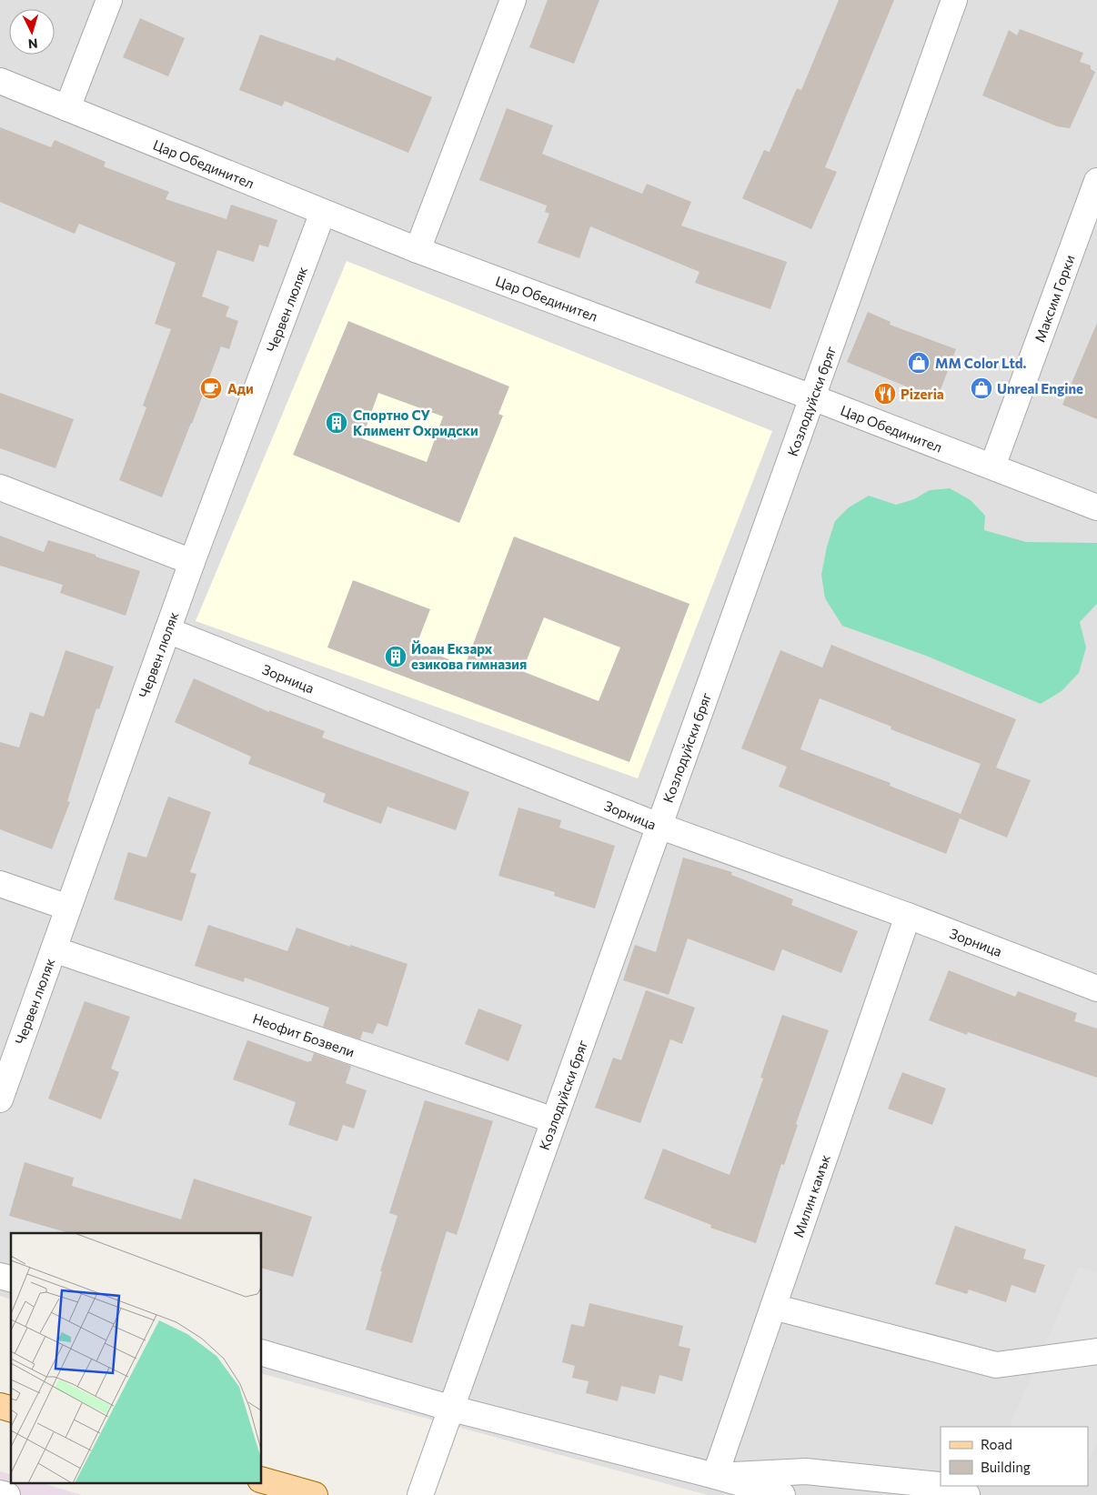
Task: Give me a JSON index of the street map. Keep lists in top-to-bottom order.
{
  "streets": {
    "street": [
      "Цар Обединител",
      "Максим Горки",
      "Червен люляк",
      "Козлодуйски бряг",
      "Зорница",
      "Неофит Бозвели",
      "Милин камък"
    ]
  },
  "crossings": [
    ["Цар Обединител", "Максим Горки"],
    ["Цар Обединител", "Червен люляк"],
    ["Цар Обединител", "Козлодуйски бряг"],
    ["Червен люляк", "Зорница"],
    ["Червен люляк", "Неофит Бозвели"],
    ["Козлодуйски бряг", "Зорница"],
    ["Козлодуйски бряг", "Неофит Бозвели"],
    ["Зорница", "Милин камък"]
  ],
  "places": {
    "shop": ["MM Color Ltd.", "Unreal Engine"],
    "cafe": ["Ади"],
    "restaurant": ["Pizeria"],
    "building": ["Спортно СУ Климент Охридски", "Йоан Екзарх езикова гимназия"]
  },
  "legend": ["Road", "Building"],
  "north": "bottom"
}
